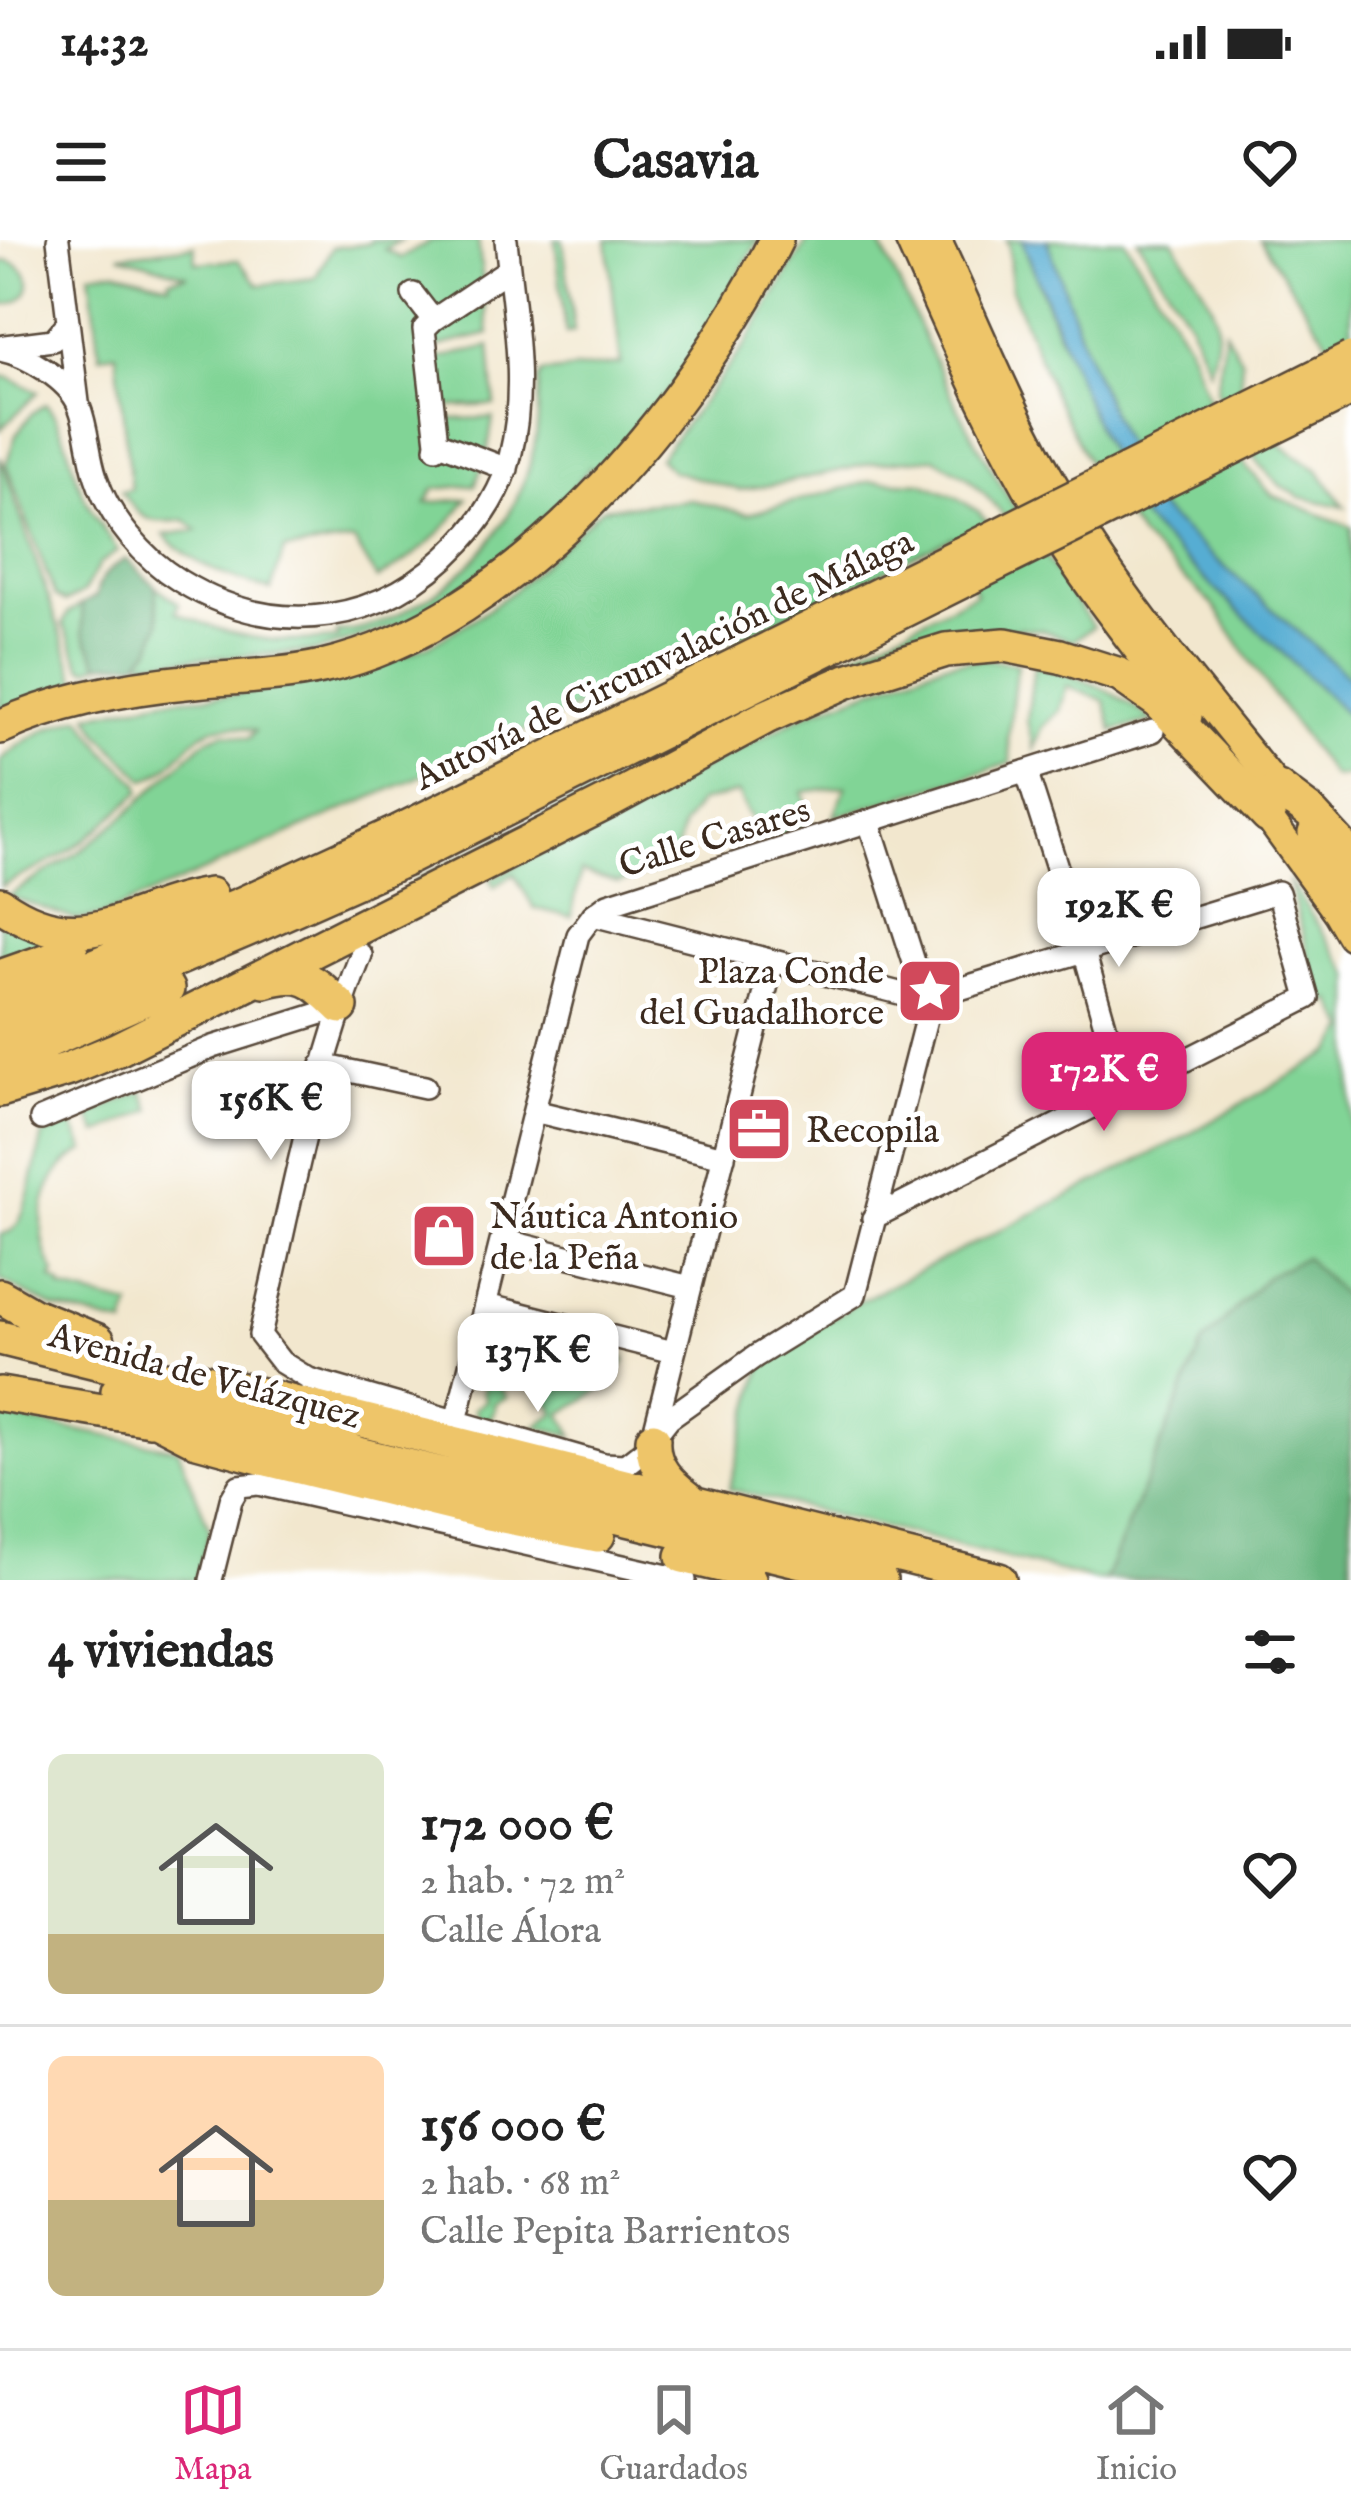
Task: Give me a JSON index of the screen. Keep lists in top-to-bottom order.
{
  "streets": {
    "highway": ["Autovía de Circunvalación de Málaga", "Avenida de Velázquez"],
    "street": ["Calle Casares"]
  },
  "crossings": [
    ["Calle Casares", "Avenida de Velázquez"]
  ],
  "places": {
    "place": ["Plaza Conde del Guadalhorce"],
    "office": ["Recopila"],
    "shop": ["Náutica Antonio de la Peña"]
  },
  "page": {
    "status": "14:32",
    "header": "Casavia",
    "price": [
      "192K €",
      "172K €",
      "156K €",
      "137K €"
    ],
    "heading": "4 viviendas",
    "list": [
      {
        "name": "172 000 €",
        "note": "2 hab. · 72 m² · Calle Álora"
      },
      {
        "name": "156 000 €",
        "note": "2 hab. · 68 m² · Calle Pepita Barrientos"
      }
    ],
    "tabs": ["Mapa", "Guardados", "Inicio"]
  }
}
